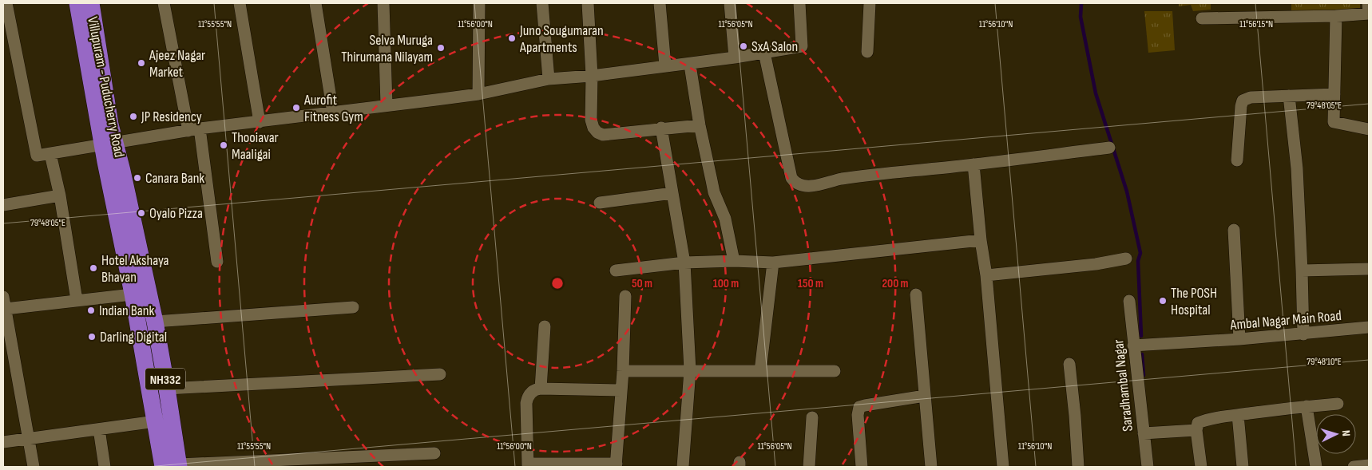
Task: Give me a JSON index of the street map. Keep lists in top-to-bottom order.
{
  "streets": {
    "highway": ["Villupuram - Puducherry Road", "NH332"],
    "street": ["Ambal Nagar Main Road", "Saradhambal Nagar"]
  },
  "crossings": [
    ["Villupuram - Puducherry Road", "NH332"],
    ["Ambal Nagar Main Road", "Saradhambal Nagar"]
  ],
  "places": [
    "Juno Sougumaran Apartments",
    "SxA Salon",
    "Selva Muruga Thirumana Nilayam",
    "Ajeez Nagar Market",
    "Aurofit Fitness Gym",
    "JP Residency",
    "Thooiavar Maaligai",
    "Canara Bank",
    "Oyalo Pizza",
    "Hotel Akshaya Bhavan",
    "The POSH Hospital",
    "Indian Bank",
    "Darling Digital"
  ],
  "north": "right",
  "coordinates": [
    "11°55'55\"N",
    "11°56'00\"N",
    "11°56'05\"N",
    "11°56'10\"N",
    "11°56'15\"N",
    "79°48'05\"E",
    "79°48'10\"E"
  ],
  "rings": [
    "50 m",
    "100 m",
    "150 m",
    "200 m"
  ]
}
